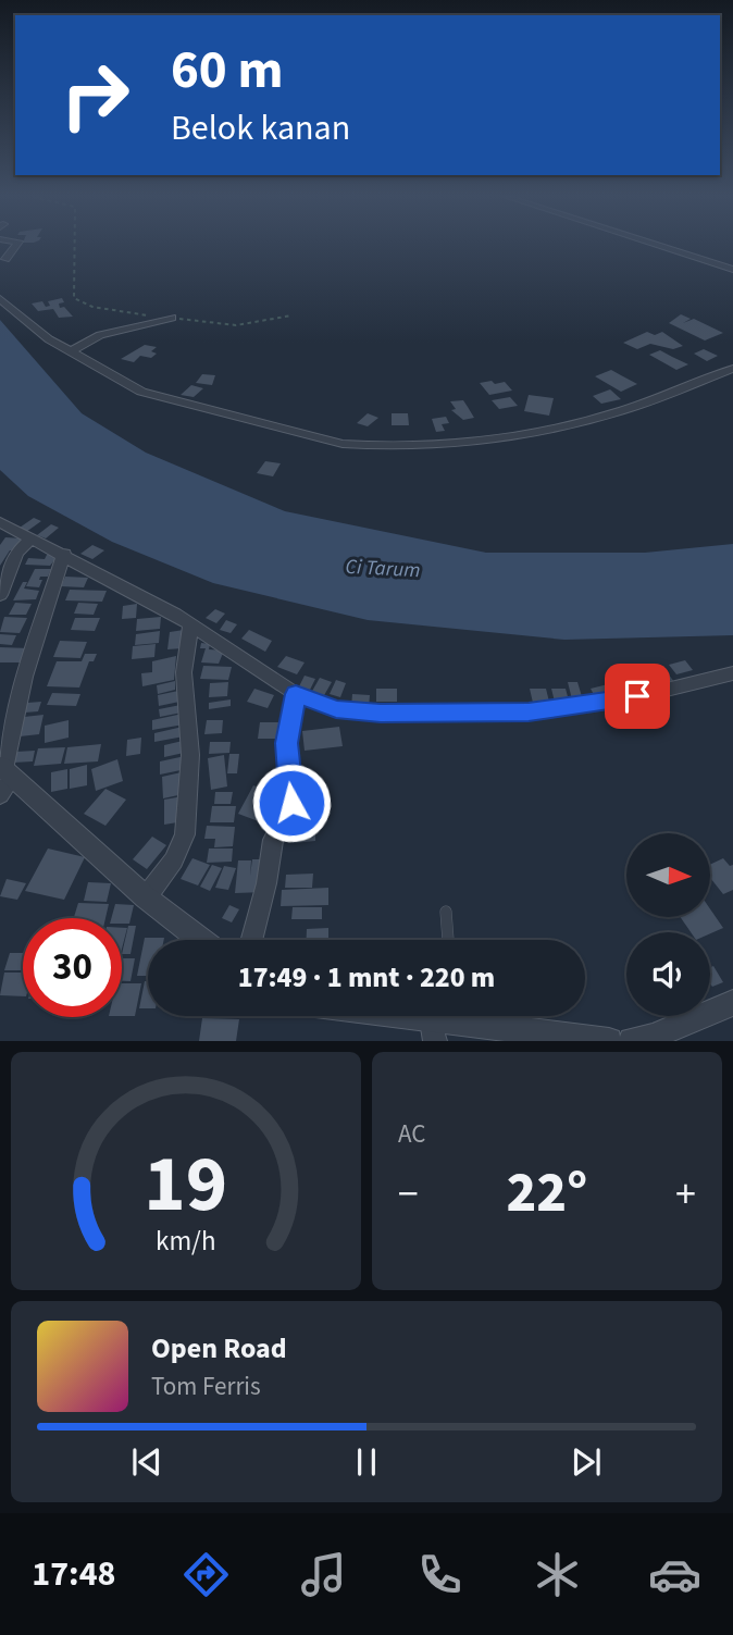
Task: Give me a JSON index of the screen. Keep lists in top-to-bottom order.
{
  "water": ["Ci Tarum"],
  "north": "right",
  "page": {
    "turn": ["60 m", "Belok kanan"],
    "limit": "30",
    "trip": "17:49 · 1 mnt · 220 m",
    "tile": "AC",
    "heat": ["−", "22°", "+"],
    "song": ["Open Road", "Tom Ferris"],
    "tabs": "17:48",
    "gauge": ["19", "km/h"]
  }
}
